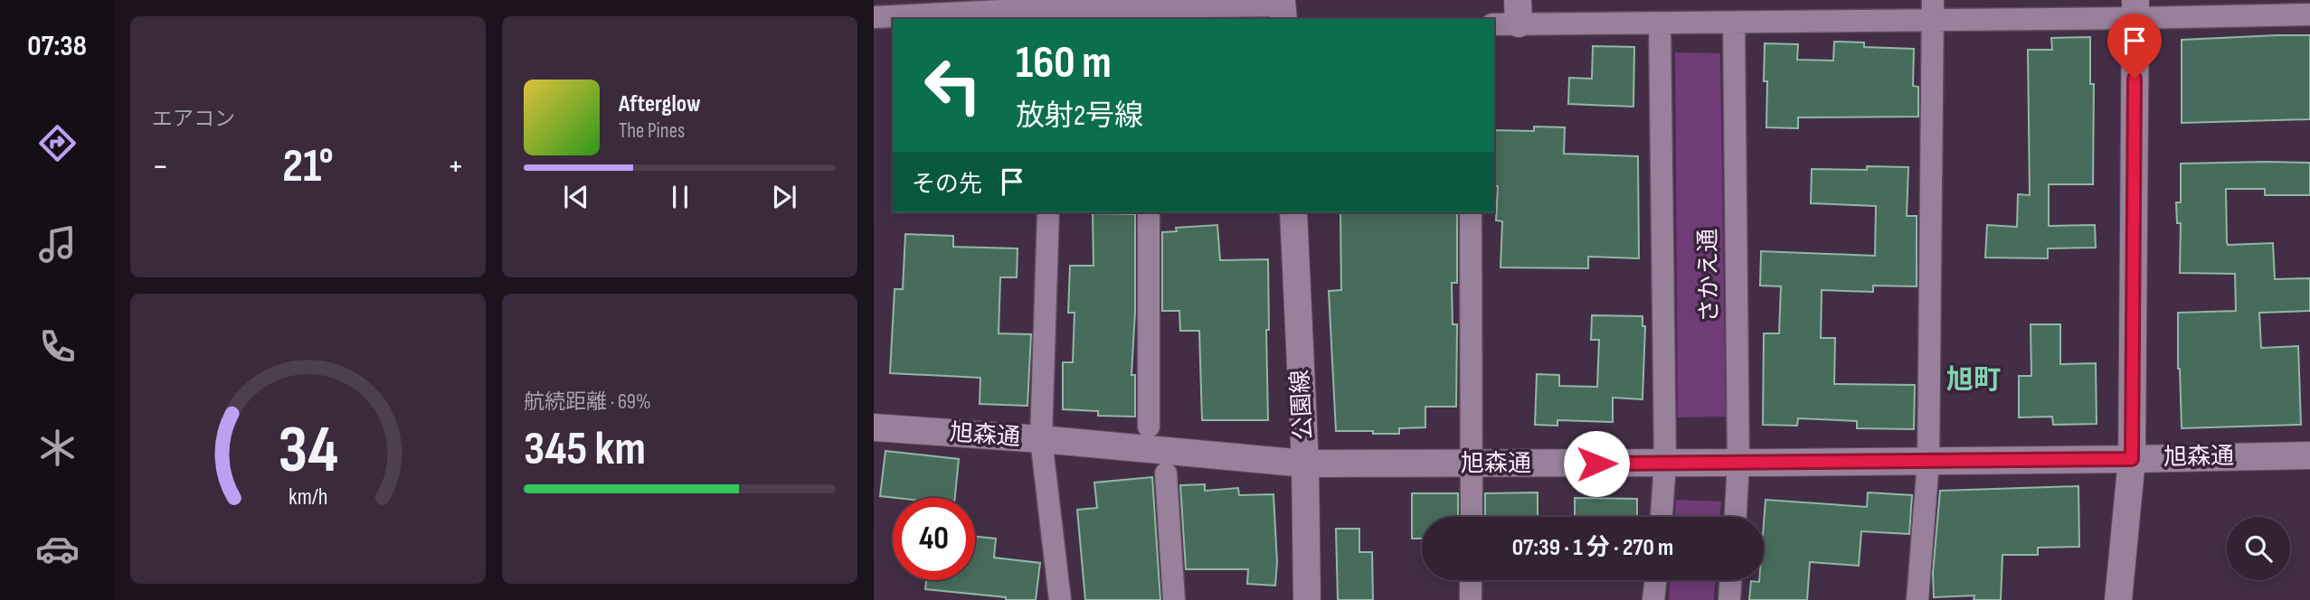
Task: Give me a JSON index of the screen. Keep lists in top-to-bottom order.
{
  "streets": {
    "street": ["さかえ通", "公園線", "旭森通"]
  },
  "crossings": [
    ["さかえ通", "旭森通"],
    ["公園線", "旭森通"]
  ],
  "districts": ["旭町"],
  "page": {
    "tabs": "07:38",
    "tile": [
      "エアコン",
      ["航続距離 · 69%", "345 km"]
    ],
    "turn": ["160 m", "放射2号線"],
    "song": ["Afterglow", "The Pines"],
    "heat": ["−", "21°", "+"],
    "then": "その先",
    "limit": "40",
    "trip": "07:39 · 1 分 · 270 m",
    "gauge": ["34", "km/h"]
  }
}
